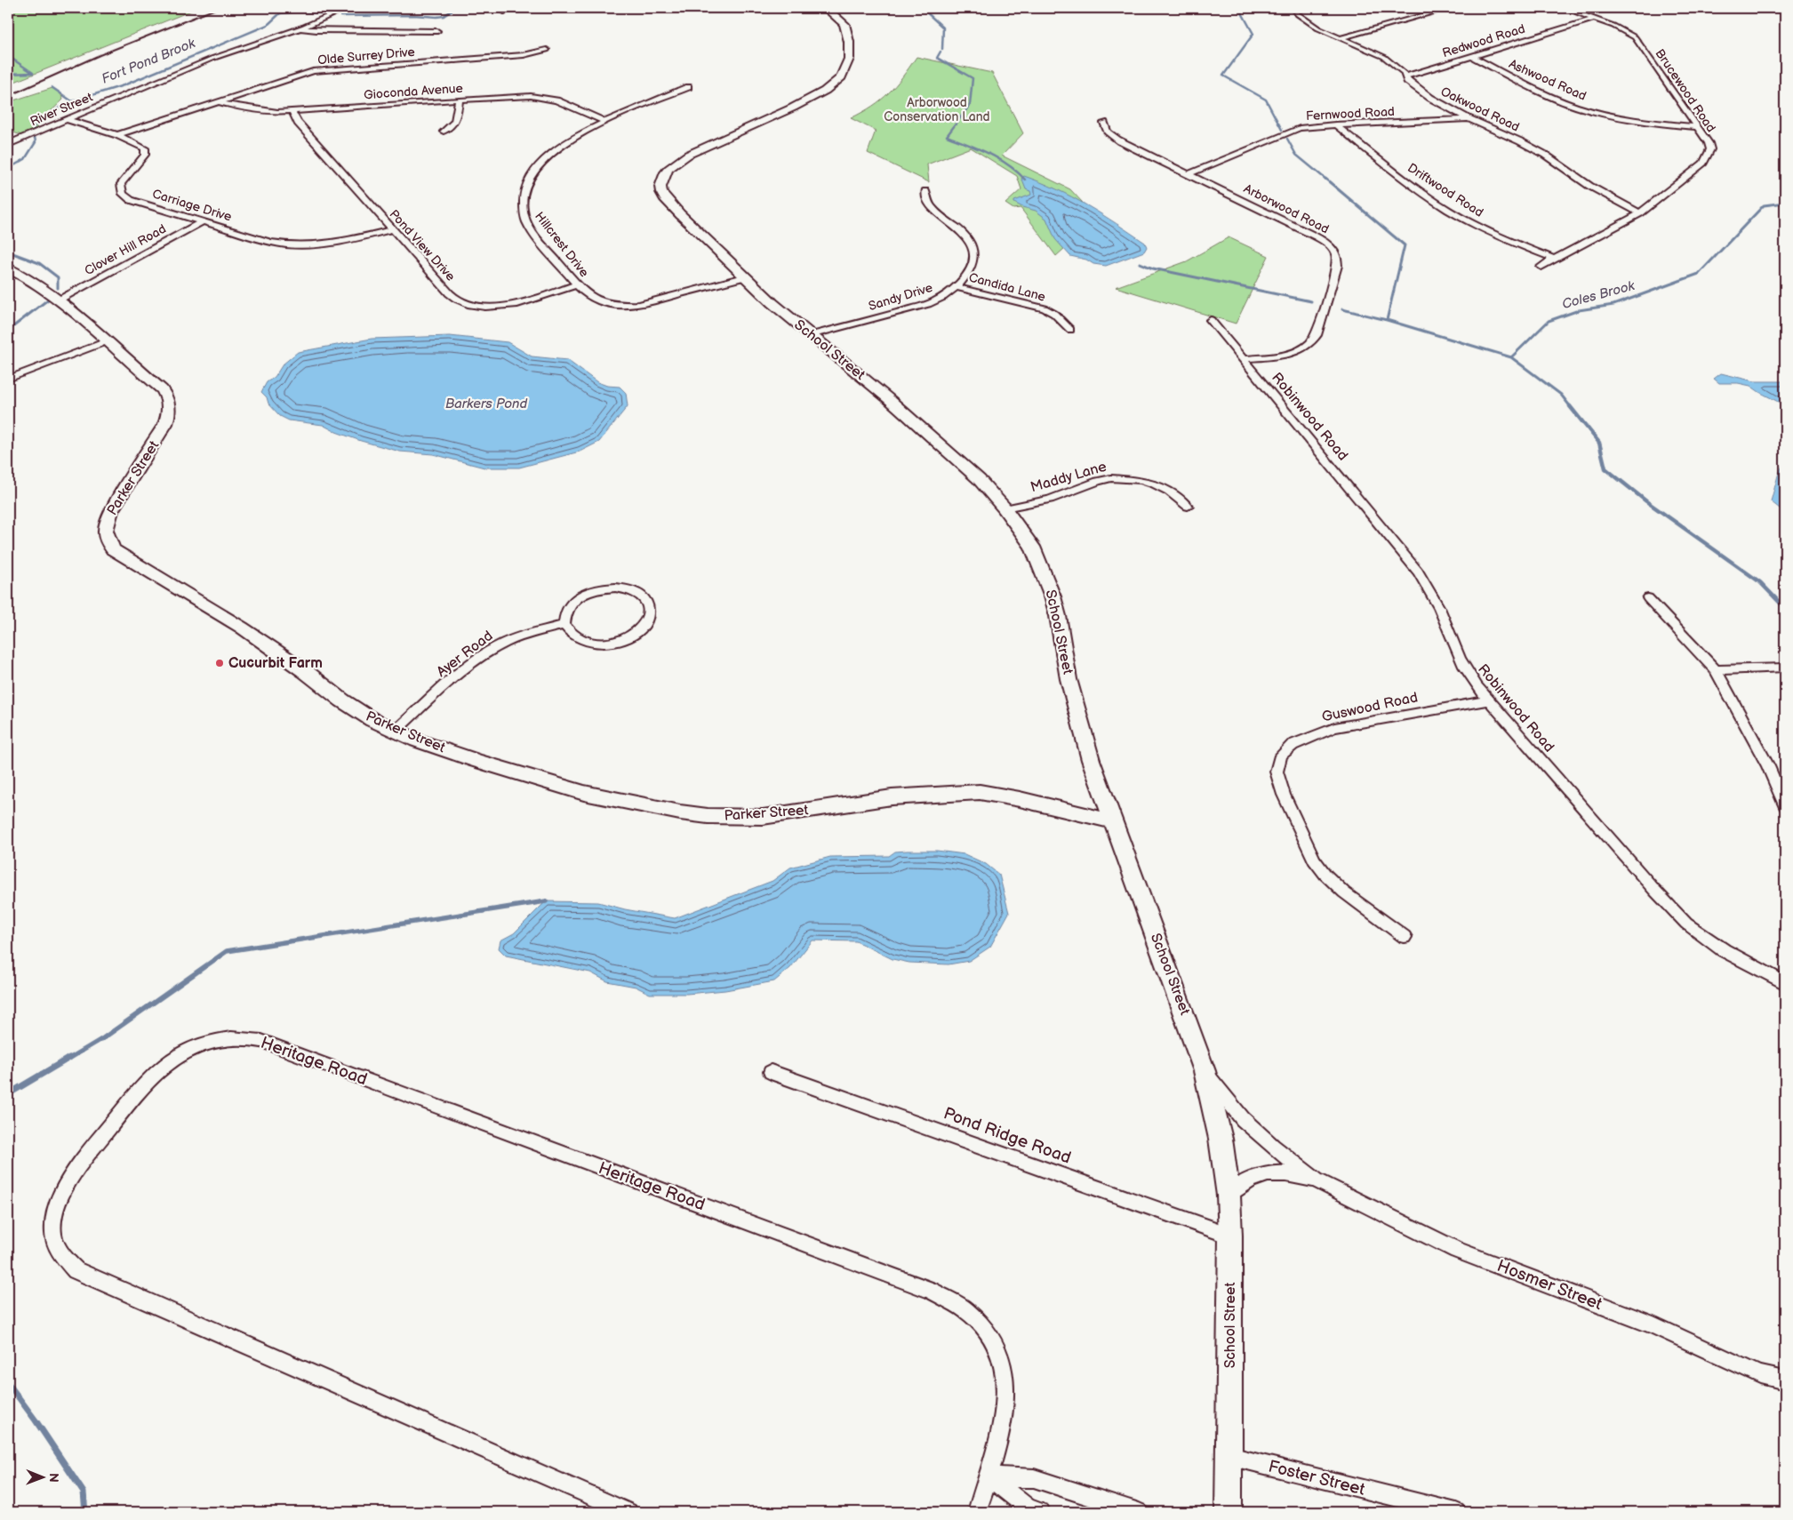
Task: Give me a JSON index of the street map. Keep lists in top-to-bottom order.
{
  "streets": {
    "street": [
      "Redwood Road",
      "Olde Surrey Drive",
      "Ashwood Road",
      "Brucewood Road",
      "Gioconda Avenue",
      "River Street",
      "Oakwood Road",
      "Fernwood Road",
      "Driftwood Road",
      "Carriage Drive",
      "Arborwood Road",
      "Hillcrest Drive",
      "Pond View Drive",
      "Clover Hill Road",
      "Candida Lane",
      "Sandy Drive",
      "School Street",
      "Robinwood Road",
      "Maddy Lane",
      "Parker Street",
      "Ayer Road",
      "Guswood Road",
      "Heritage Road",
      "Pond Ridge Road",
      "Hosmer Street",
      "Foster Street"
    ]
  },
  "crossings": [
    ["Redwood Road", "Ashwood Road"],
    ["Redwood Road", "Brucewood Road"],
    ["Redwood Road", "Oakwood Road"],
    ["Olde Surrey Drive", "Gioconda Avenue"],
    ["Olde Surrey Drive", "Carriage Drive"],
    ["Ashwood Road", "Brucewood Road"],
    ["Brucewood Road", "Oakwood Road"],
    ["Brucewood Road", "Driftwood Road"],
    ["Gioconda Avenue", "Hillcrest Drive"],
    ["Gioconda Avenue", "Pond View Drive"],
    ["River Street", "Carriage Drive"],
    ["Oakwood Road", "Fernwood Road"],
    ["Fernwood Road", "Driftwood Road"],
    ["Fernwood Road", "Arborwood Road"],
    ["Carriage Drive", "Pond View Drive"],
    ["Carriage Drive", "Clover Hill Road"],
    ["Arborwood Road", "Robinwood Road"],
    ["Hillcrest Drive", "Pond View Drive"],
    ["Hillcrest Drive", "School Street"],
    ["Clover Hill Road", "Parker Street"],
    ["Candida Lane", "Sandy Drive"],
    ["Sandy Drive", "School Street"],
    ["School Street", "Maddy Lane"],
    ["School Street", "Parker Street"],
    ["School Street", "Pond Ridge Road"],
    ["School Street", "Hosmer Street"],
    ["School Street", "Foster Street"],
    ["Robinwood Road", "Guswood Road"],
    ["Parker Street", "Ayer Road"]
  ],
  "water": ["Fort Pond Brook", "Coles Brook", "Barkers Pond"],
  "parks": ["Arborwood Conservation Land"],
  "places": ["Cucurbit Farm"],
  "north": "right"
}
